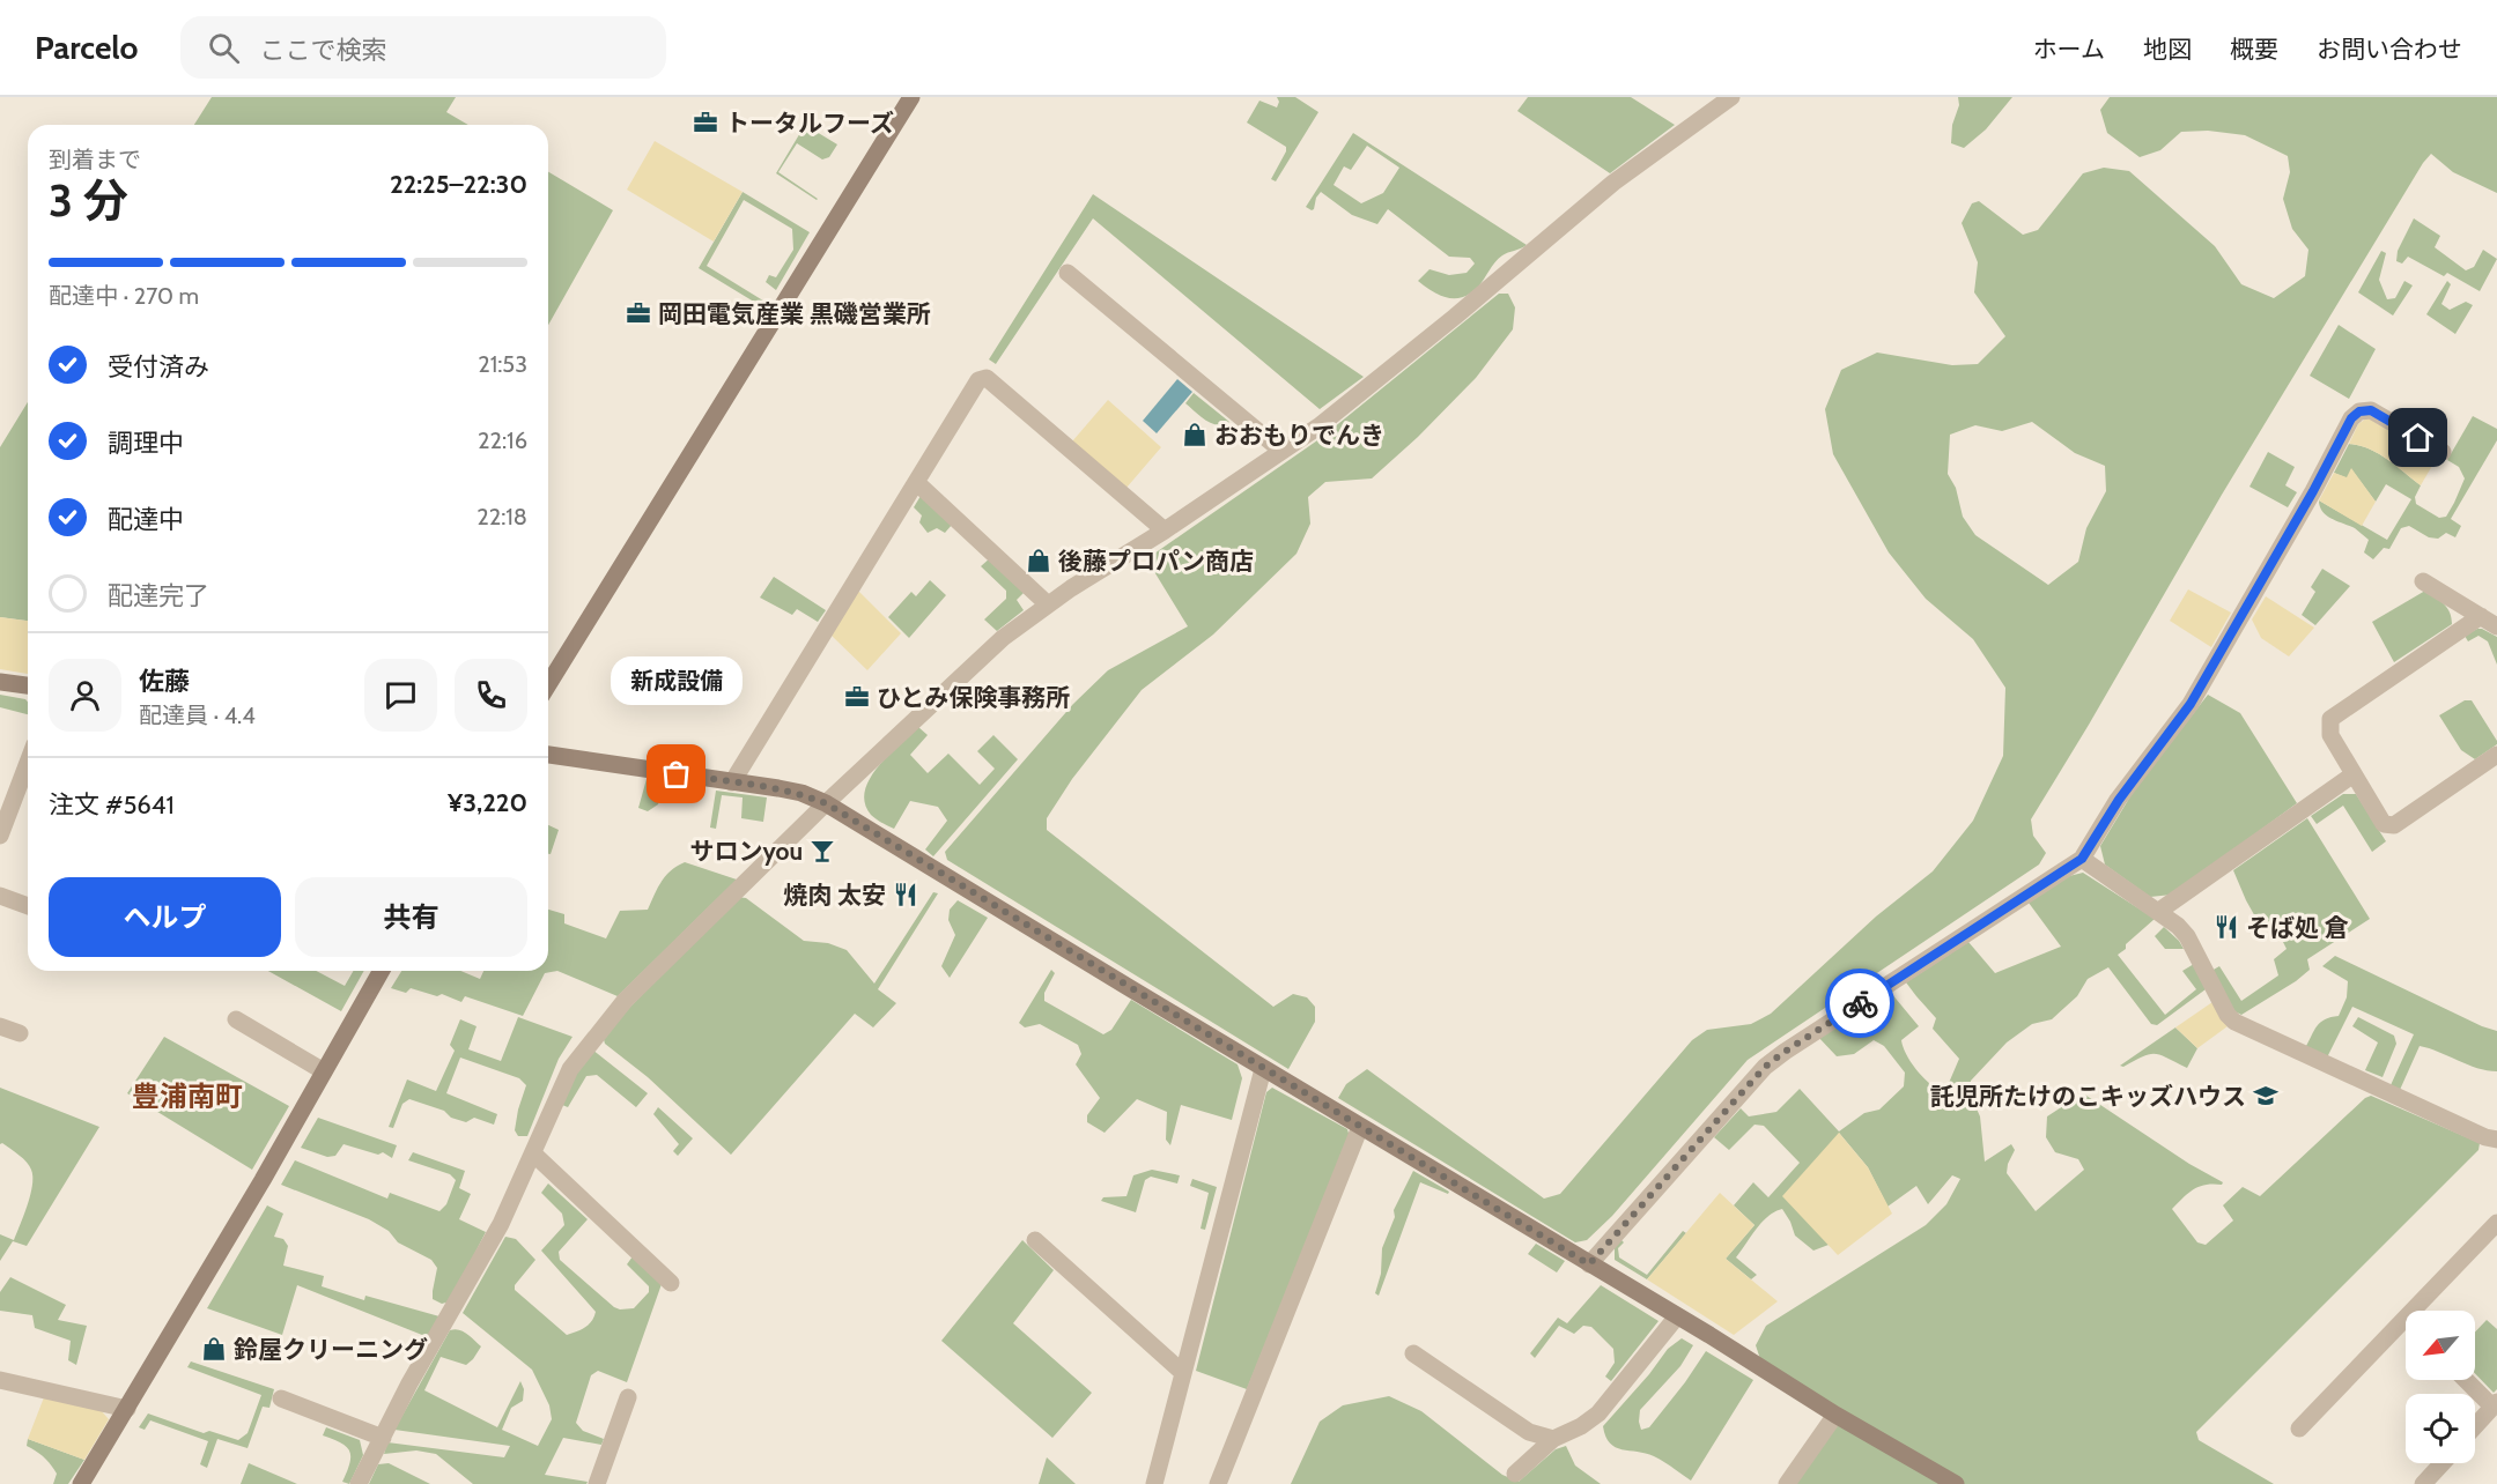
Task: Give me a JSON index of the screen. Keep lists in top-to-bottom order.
{
  "districts": ["豊浦南町"],
  "places": {
    "office": ["トータルフーズ", "岡田電気産業 黒磯営業所", "ひとみ保険事務所"],
    "shop": ["おおもりでんき", "後藤プロパン商店", "鈴屋クリーニング"],
    "other": ["新成設備"],
    "bar": ["サロンyou"],
    "restaurant": ["焼肉 太安", "そば処 倉"],
    "school or university": ["託児所たけのこキッズハウス"]
  },
  "north": "bottom left",
  "page": {
    "header": "Parcelo",
    "search": "ここで検索",
    "nav": [
      "ホーム",
      "地図",
      "概要",
      "お問い合わせ"
    ],
    "heading": ["3 分", "到着まで", "22:25–22:30"],
    "panel": [
      "佐藤",
      "配達員 · 4.4",
      "注文 #5641",
      "¥3,220"
    ],
    "bar": "配達中 · 270 m",
    "list": [
      ["受付済み", "21:53"],
      ["調理中", "22:16"],
      ["配達中", "22:18"],
      "配達完了"
    ],
    "bubble": "新成設備",
    "buttons": ["ヘルプ", "共有"]
  }
}
